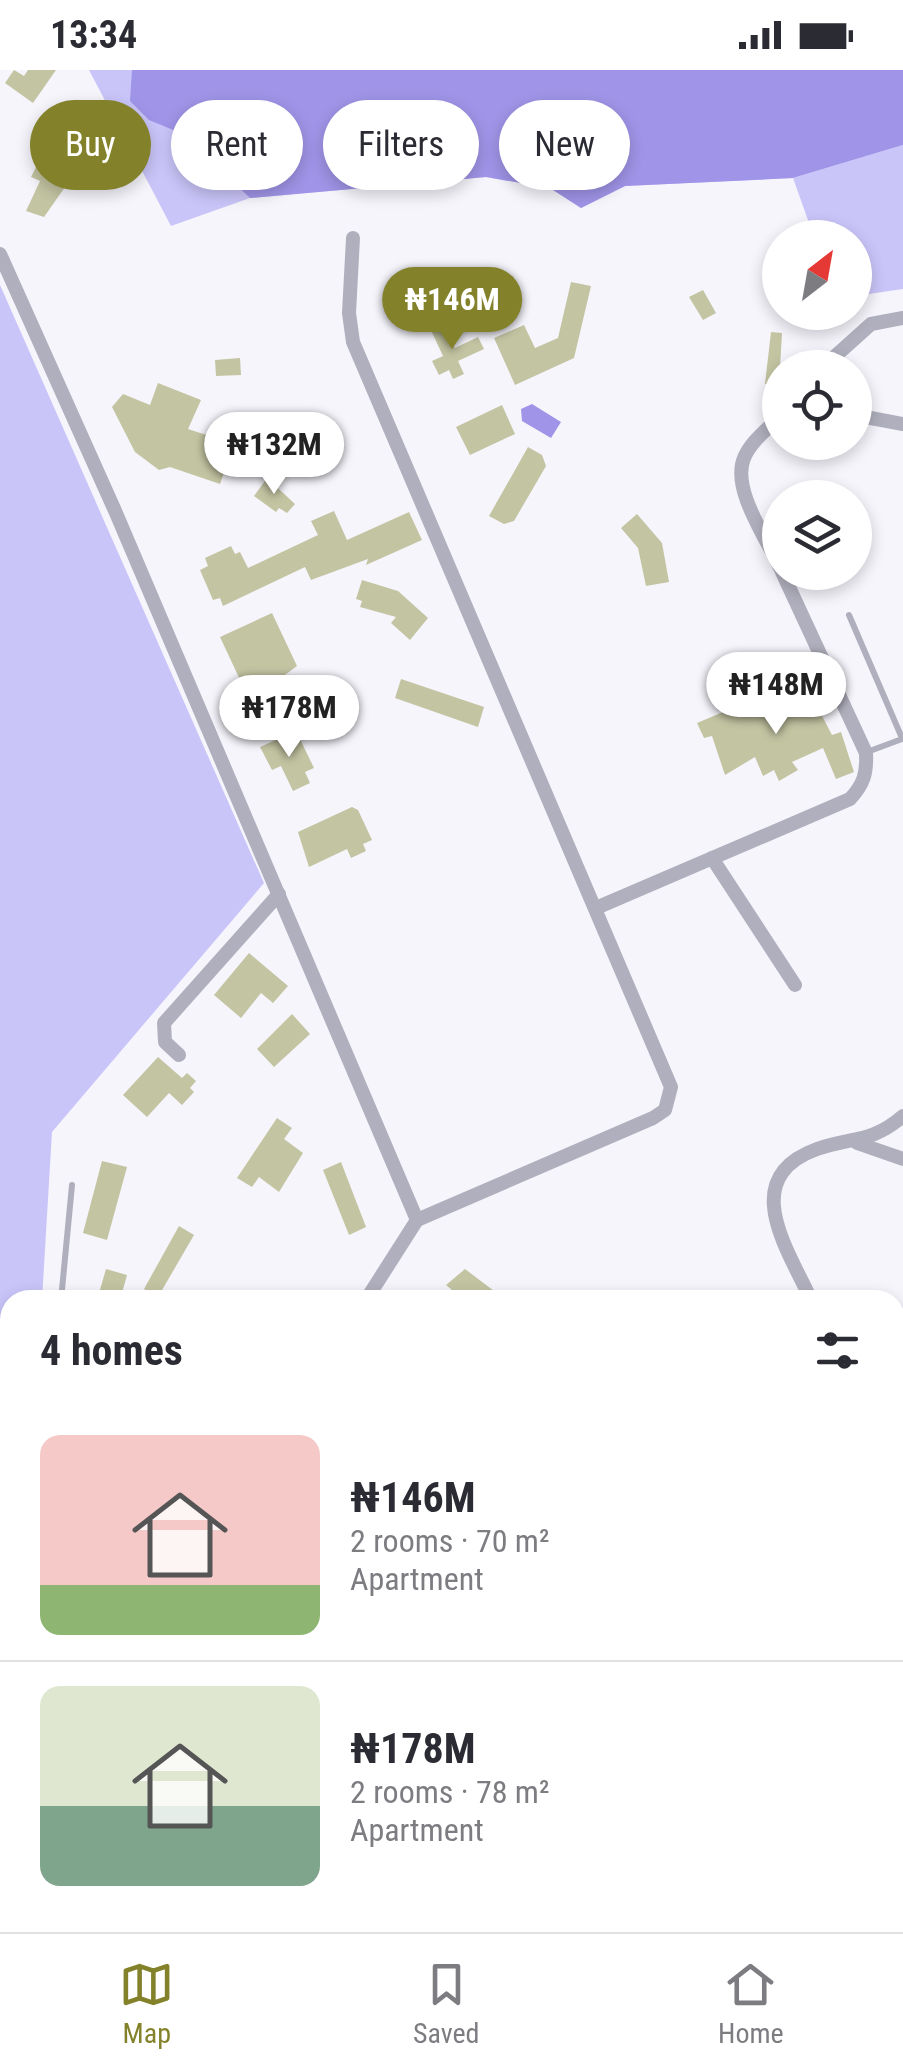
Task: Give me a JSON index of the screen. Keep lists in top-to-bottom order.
{
  "north": "top right",
  "page": {
    "status": "13:34",
    "chip": [
      "Buy",
      "Rent",
      "Filters",
      "New"
    ],
    "price": [
      "₦146M",
      "₦132M",
      "₦148M",
      "₦178M"
    ],
    "heading": "4 homes",
    "list": [
      {
        "name": "₦146M",
        "note": "2 rooms · 70 m² · Apartment"
      },
      {
        "name": "₦178M",
        "note": "2 rooms · 78 m² · Apartment"
      }
    ],
    "tabs": ["Map", "Saved", "Home"]
  }
}
